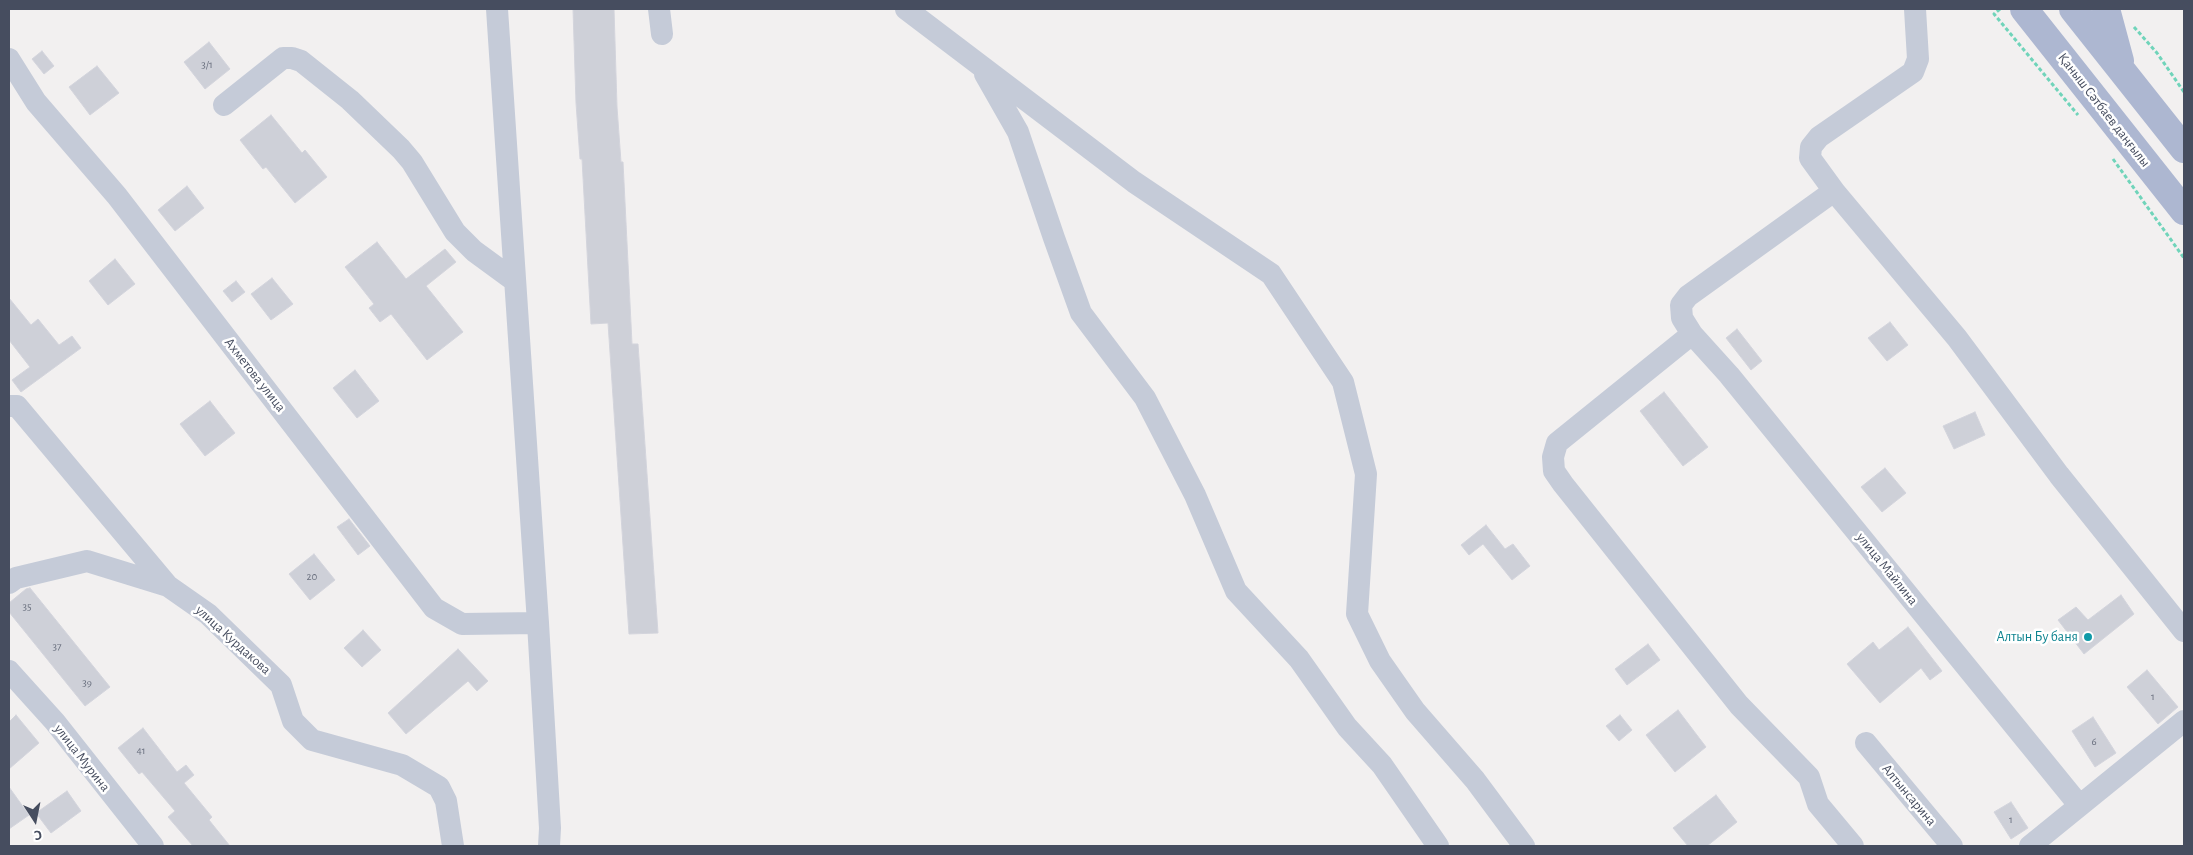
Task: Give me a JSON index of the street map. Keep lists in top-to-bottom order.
{
  "streets": {
    "main road": ["Қаныш Сәтбаев даңғылы"],
    "street": [
      "Ахметова улица",
      "улица Майлина",
      "улица Курдакова",
      "улица Мурина",
      "Алтынсарина"
    ]
  },
  "places": ["Алтын Бу баня"],
  "house_numbers": [
    "3/1",
    "20",
    "35",
    "37",
    "39",
    "1",
    "6",
    "41",
    "1"
  ],
  "north": "bottom"
}
